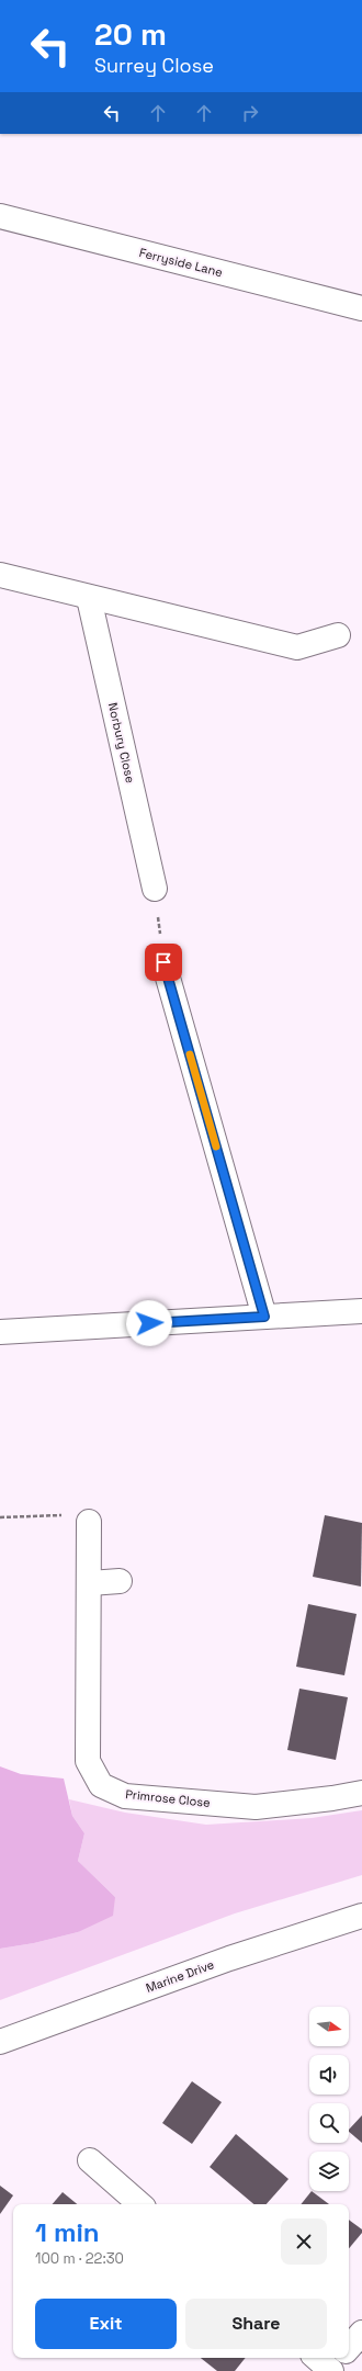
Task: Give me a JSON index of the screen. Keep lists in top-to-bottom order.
{
  "streets": {
    "street": [
      "Ferryside Lane",
      "Norbury Close",
      "Primrose Close",
      "Marine Drive"
    ]
  },
  "north": "right",
  "page": {
    "turn": ["20 m", "Surrey Close"],
    "heading": ["1 min", "100 m · 22:30"],
    "buttons": ["Exit", "Share"]
  }
}
